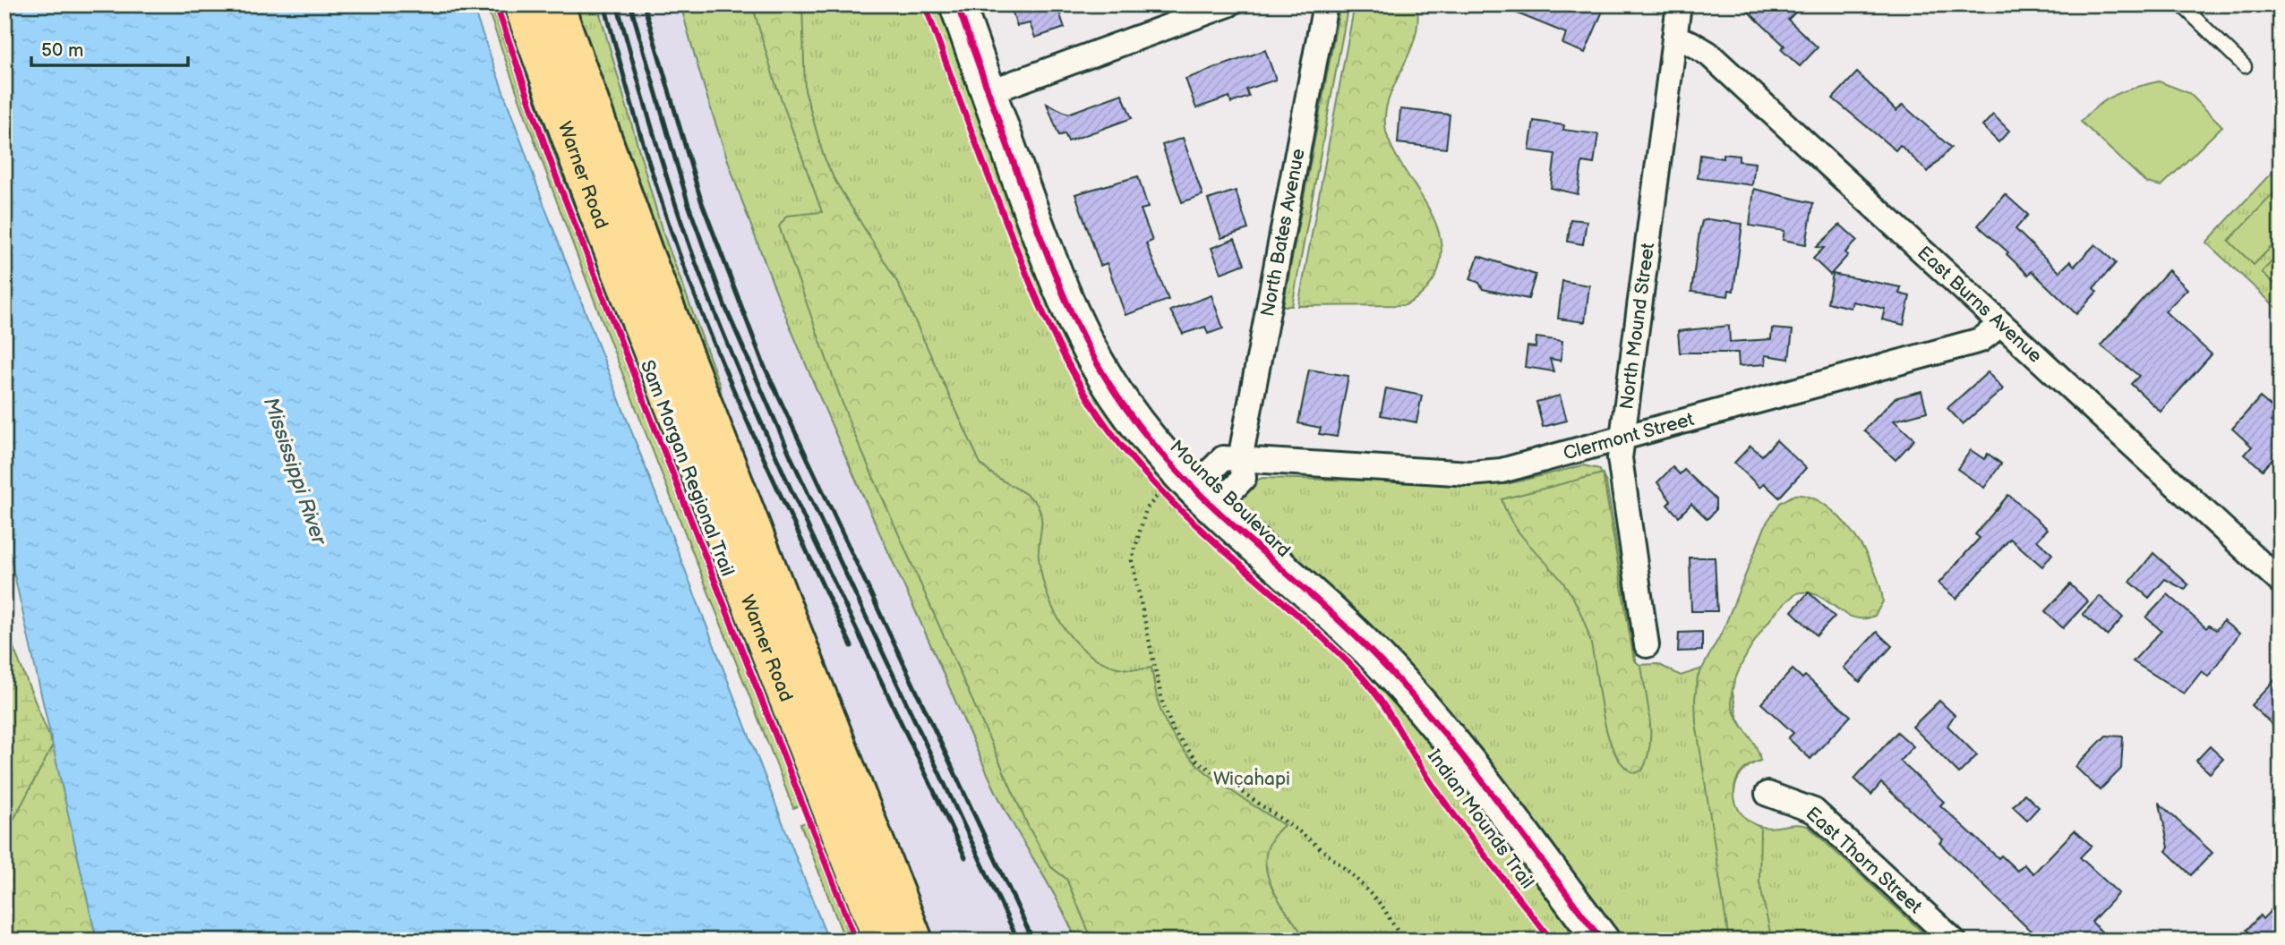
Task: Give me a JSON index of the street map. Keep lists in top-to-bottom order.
{
  "streets": {
    "highway": ["Warner Road"],
    "street": [
      "North Bates Avenue",
      "East Burns Avenue",
      "North Mound Street",
      "Clermont Street",
      "Mounds Boulevard",
      "East Thorn Street"
    ],
    "cycle path": ["Sam Morgan Regional Trail", "Indian Mounds Trail"]
  },
  "crossings": [
    ["North Bates Avenue", "Clermont Street"],
    ["East Burns Avenue", "North Mound Street"],
    ["East Burns Avenue", "Clermont Street"],
    ["North Mound Street", "Clermont Street"],
    ["Clermont Street", "Mounds Boulevard"]
  ],
  "water": ["Mississippi River"],
  "parks": ["Wic̣aḣapi"],
  "scale_bar": "50 m"
}
